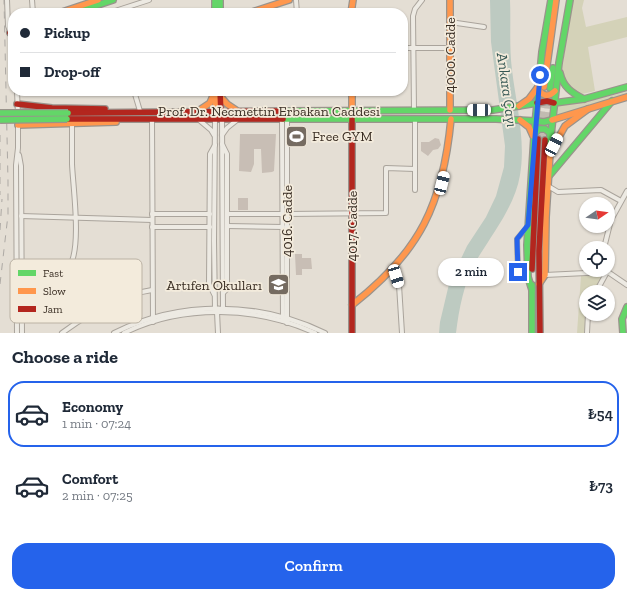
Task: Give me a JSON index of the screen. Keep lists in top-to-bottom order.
{
  "streets": {
    "main road": ["4000. Cadde", "Prof. Dr. Necmettin Erbakan Caddesi", "4017. Cadde"],
    "street": ["4016. Cadde"]
  },
  "crossings": [
    ["4000. Cadde", "Prof. Dr. Necmettin Erbakan Caddesi"],
    ["Prof. Dr. Necmettin Erbakan Caddesi", "4016. Cadde"],
    ["Prof. Dr. Necmettin Erbakan Caddesi", "4017. Cadde"]
  ],
  "water": ["Ankara Çayı"],
  "places": {
    "sports": ["Free GYM"],
    "school or university": ["Artıfen Okulları"]
  },
  "legend": ["Fast", "Slow", "Jam"],
  "north": "right",
  "page": {
    "banner": ["Pickup", "Drop-off"],
    "bubble": "2 min",
    "heading": "Choose a ride",
    "list": [
      {
        "name": "Economy",
        "note": "1 min · 07:24",
        "value": "₺54"
      },
      {
        "name": "Comfort",
        "note": "2 min · 07:25",
        "value": "₺73"
      }
    ],
    "buttons": "Confirm"
  }
}
